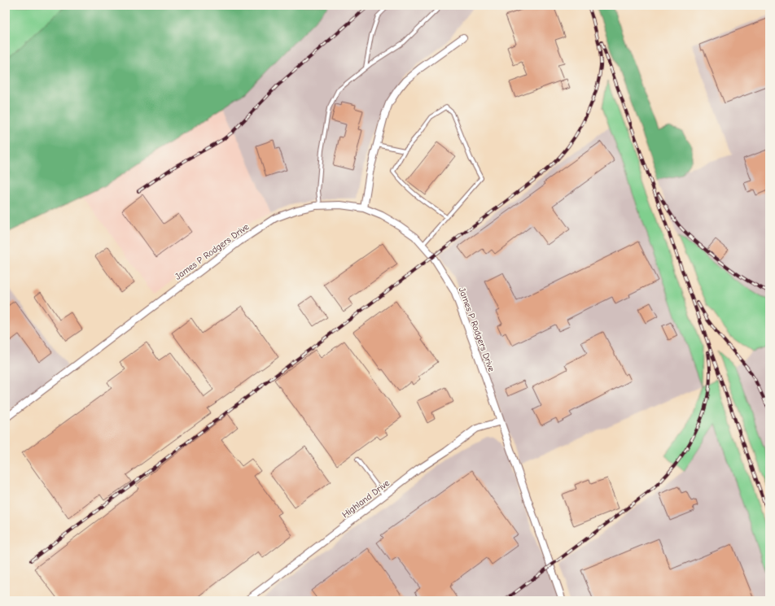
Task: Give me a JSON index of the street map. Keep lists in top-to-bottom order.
{
  "streets": {
    "street": ["James P Rodgers Drive", "Highland Drive"]
  },
  "crossings": [
    ["James P Rodgers Drive", "Highland Drive"]
  ]
}
